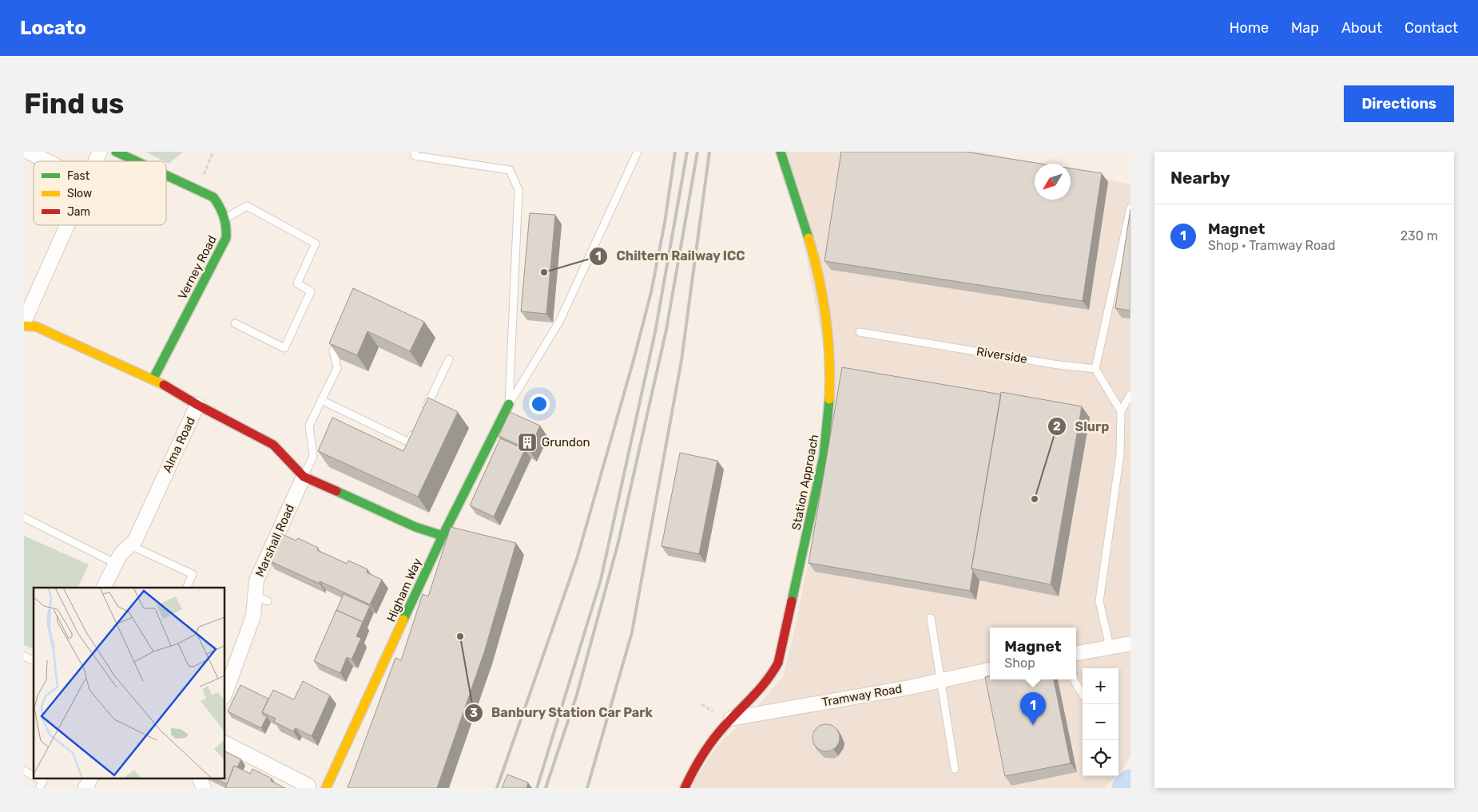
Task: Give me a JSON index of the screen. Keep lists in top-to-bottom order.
{
  "streets": {
    "street": [
      "Verney Road",
      "Alma Road",
      "Station Approach",
      "Marshall Road",
      "Higham Way",
      "Tramway Road"
    ],
    "lane": ["Riverside"]
  },
  "crossings": [
    ["Verney Road", "Alma Road"],
    ["Station Approach", "Tramway Road"]
  ],
  "places": {
    "other": ["Chiltern Railway ICC", "Slurp", "Banbury Station Car Park"],
    "building": ["Grundon"]
  },
  "legend": ["Fast", "Slow", "Jam"],
  "north": "bottom left",
  "page": {
    "header": "Locato",
    "nav": [
      "Home",
      "Map",
      "About",
      "Contact"
    ],
    "buttons": "Directions",
    "title": "Find us",
    "heading": "Nearby",
    "list": [
      {
        "mark": "1",
        "name": "Magnet",
        "note": "Shop · Tramway Road",
        "value": "230 m"
      }
    ],
    "popup": ["Magnet", "Shop"],
    "map_buttons": ["+", "−"],
    "pins": "1"
  }
}
